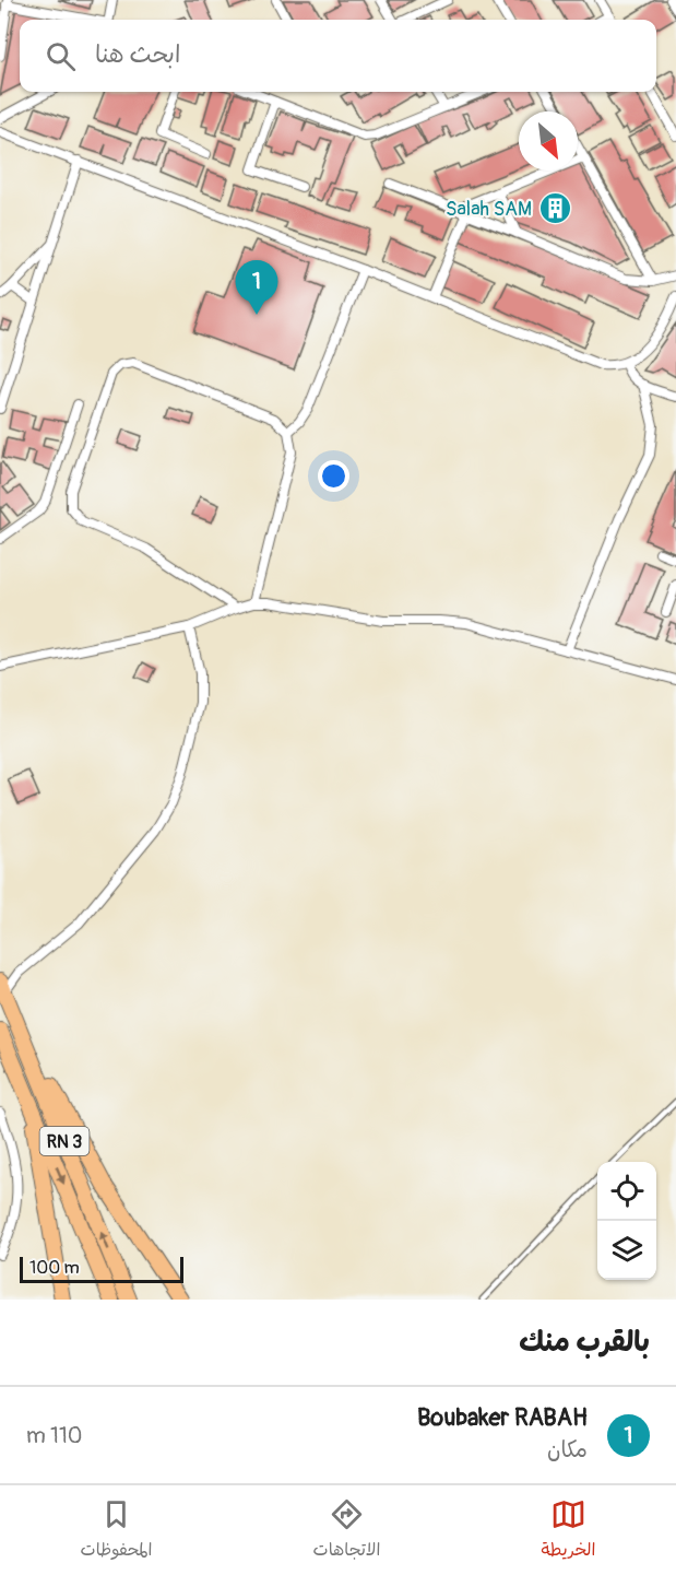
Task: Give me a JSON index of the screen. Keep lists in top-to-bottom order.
{
  "streets": {
    "highway": ["RN 3"]
  },
  "places": {
    "building": ["Salah SAM"]
  },
  "scale_bar": "100 m",
  "north": "bottom right",
  "page": {
    "search": "ابحث هنا",
    "pins": "1",
    "scale": "100 m",
    "heading": "بالقرب منك",
    "list": [
      {
        "mark": "1",
        "name": "Boubaker RABAH",
        "note": "مكان",
        "value": "110 m"
      }
    ],
    "nav": ["الخريطة", "الاتجاهات", "المحفوظات"]
  }
}
